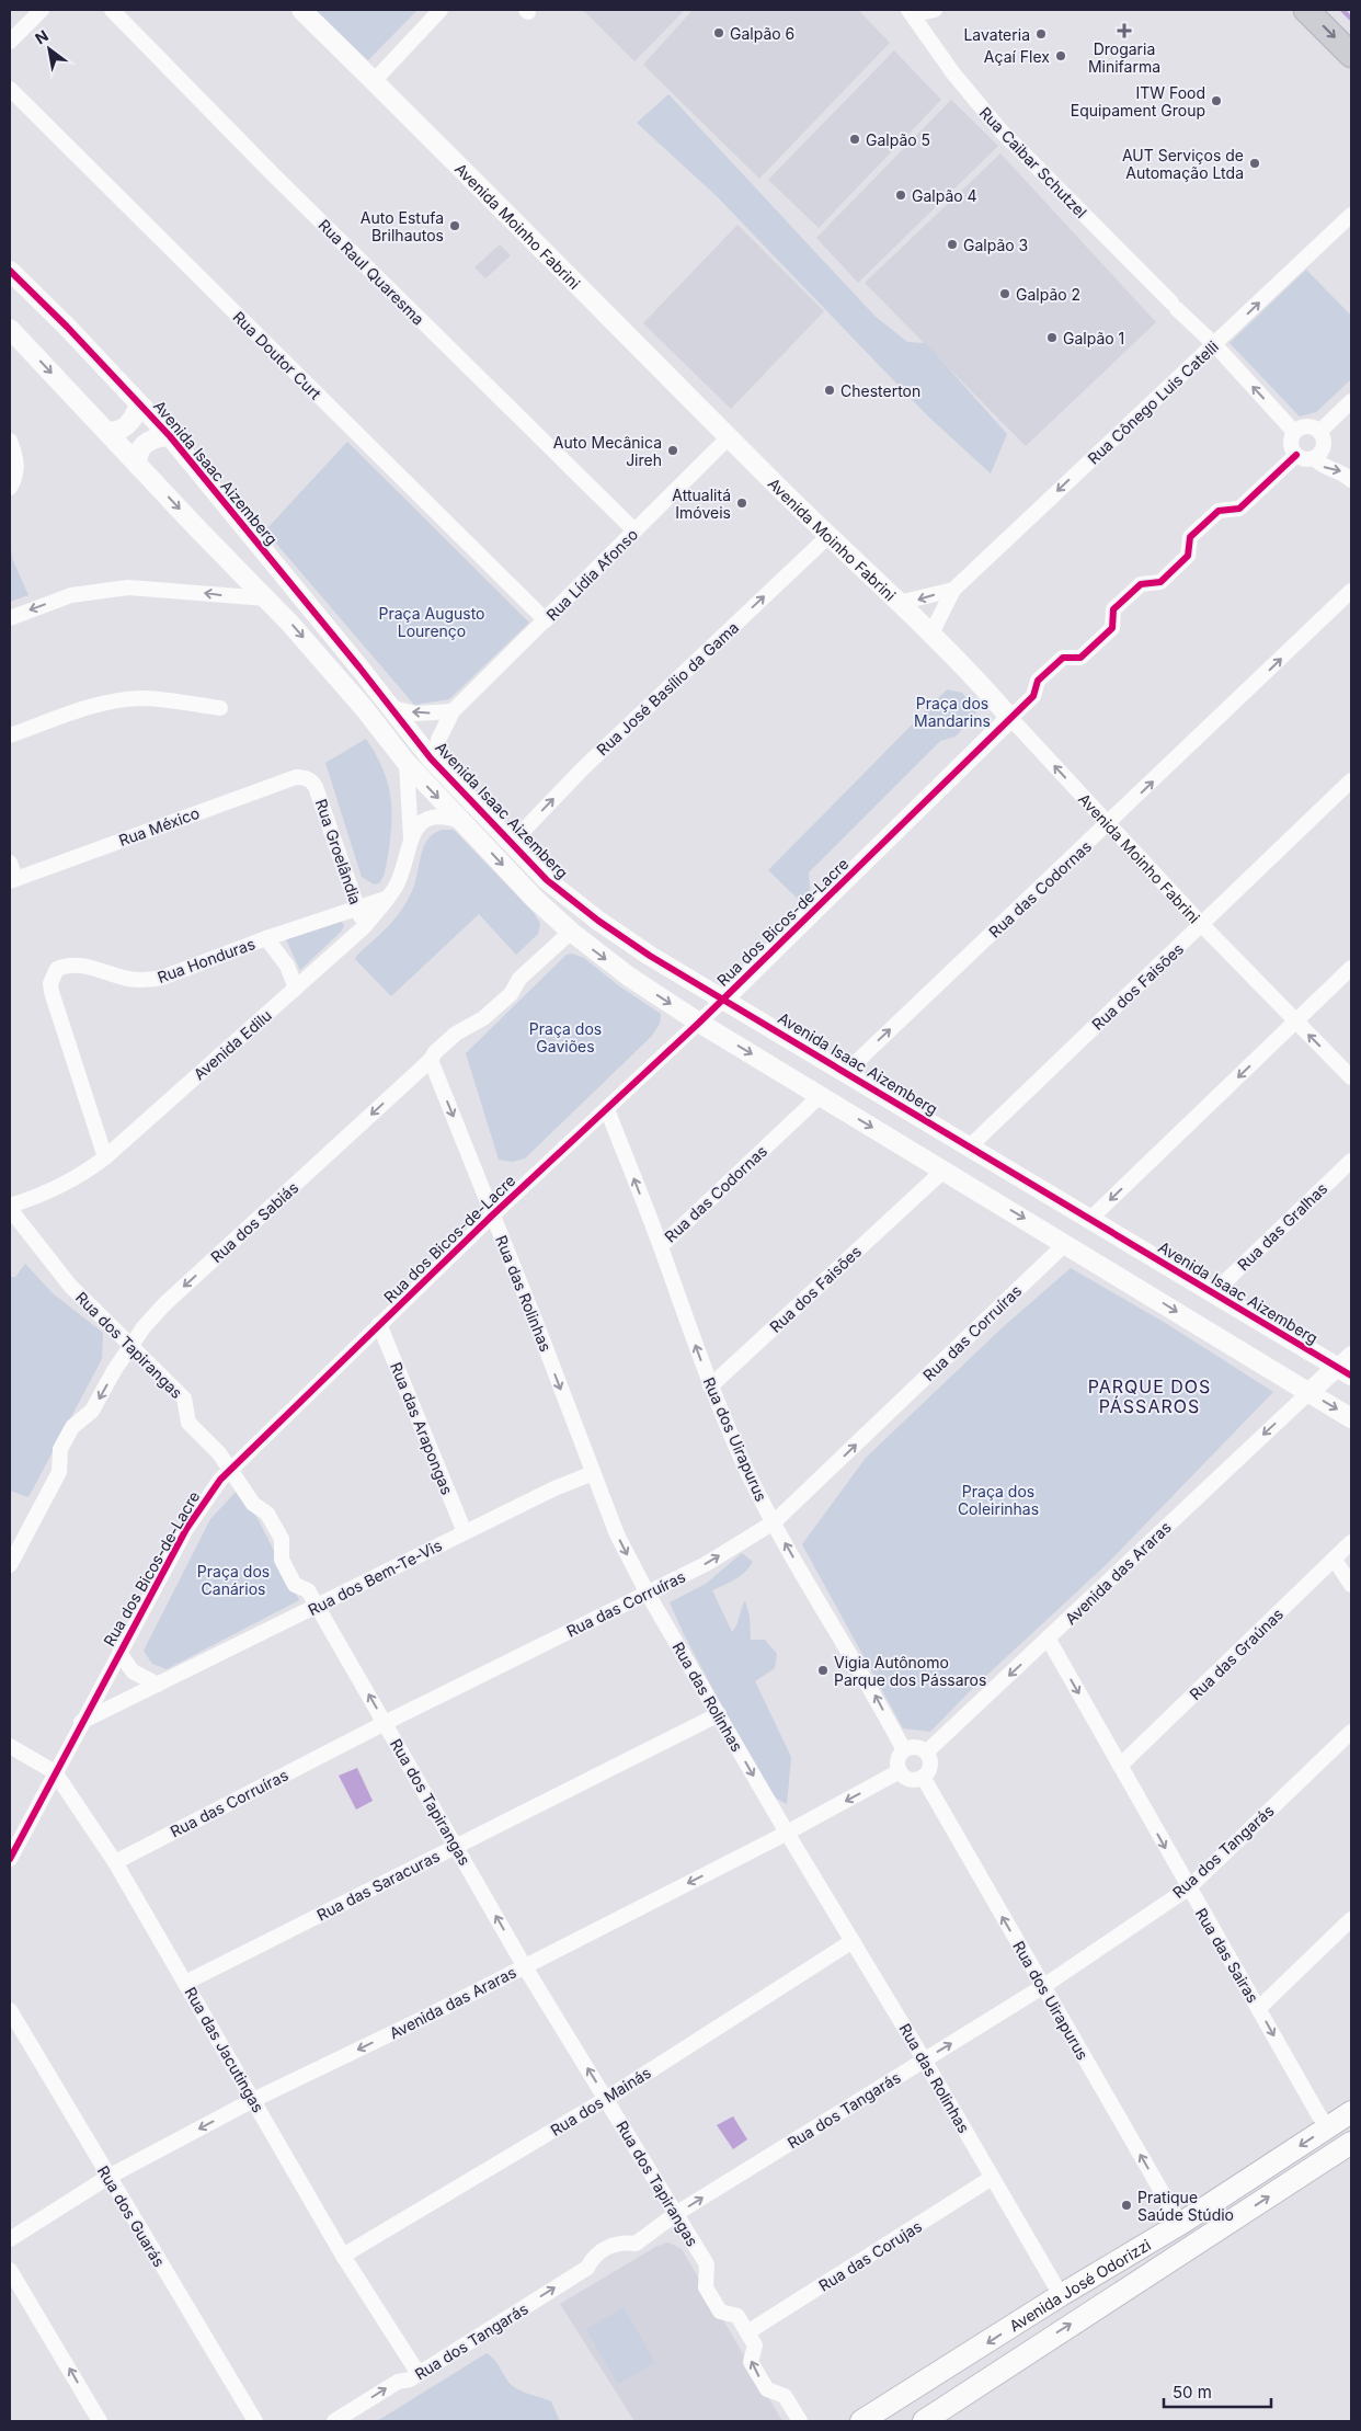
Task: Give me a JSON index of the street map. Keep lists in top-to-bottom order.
{
  "streets": {
    "main road": ["Avenida José Odorizzi"],
    "street": [
      "Rua Caibar Schutzel",
      "Avenida Moinho Fabrini",
      "Rua Raul Quaresma",
      "Rua Doutor Curt",
      "Rua Cônego Luis Catelli",
      "Avenida Isaac Aizemberg",
      "Rua Lídia Afonso",
      "Rua José Basílio da Gama",
      "Rua México",
      "Rua Groelândia",
      "Rua das Codornas",
      "Rua dos Bicos-de-Lacre",
      "Rua Honduras",
      "Rua dos Faisões",
      "Avenida Edilu",
      "Rua dos Sabiás",
      "Rua das Gralhas",
      "Rua das Rolinhas",
      "Rua das Corruíras",
      "Rua dos Tapirangas",
      "Rua das Arapongas",
      "Rua dos Uirapurus",
      "Avenida das Araras",
      "Rua dos Bem-Te-Vis",
      "Rua das Graúnas",
      "Rua dos Tangarás",
      "Rua das Saracuras",
      "Rua das Sairas",
      "Rua das Jacutingas",
      "Rua dos Mainás",
      "Rua dos Guarás",
      "Rua das Corujas"
    ]
  },
  "crossings": [
    ["Rua Caibar Schutzel", "Rua Cônego Luis Catelli"],
    ["Avenida Moinho Fabrini", "Rua Cônego Luis Catelli"],
    ["Avenida Moinho Fabrini", "Rua Lídia Afonso"],
    ["Avenida Moinho Fabrini", "Rua José Basílio da Gama"],
    ["Avenida Moinho Fabrini", "Rua das Codornas"],
    ["Avenida Moinho Fabrini", "Rua dos Bicos-de-Lacre"],
    ["Avenida Moinho Fabrini", "Rua dos Faisões"],
    ["Rua Raul Quaresma", "Rua Lídia Afonso"],
    ["Rua Doutor Curt", "Rua Lídia Afonso"],
    ["Avenida Isaac Aizemberg", "Rua Lídia Afonso"],
    ["Avenida Isaac Aizemberg", "Rua José Basílio da Gama"],
    ["Avenida Isaac Aizemberg", "Rua das Codornas"],
    ["Avenida Isaac Aizemberg", "Rua dos Bicos-de-Lacre"],
    ["Avenida Isaac Aizemberg", "Rua dos Faisões"],
    ["Avenida Isaac Aizemberg", "Rua das Gralhas"],
    ["Rua México", "Rua Groelândia"],
    ["Rua Groelândia", "Rua Honduras"],
    ["Rua Groelândia", "Avenida Edilu"],
    ["Rua das Codornas", "Rua dos Uirapurus"],
    ["Rua dos Bicos-de-Lacre", "Rua das Rolinhas"],
    ["Rua dos Bicos-de-Lacre", "Rua dos Tapirangas"],
    ["Rua dos Bicos-de-Lacre", "Rua das Arapongas"],
    ["Rua dos Bicos-de-Lacre", "Rua dos Uirapurus"],
    ["Rua dos Bicos-de-Lacre", "Rua dos Bem-Te-Vis"],
    ["Rua dos Bicos-de-Lacre", "Rua das Jacutingas"],
    ["Rua Honduras", "Avenida Edilu"],
    ["Rua dos Faisões", "Rua dos Uirapurus"],
    ["Avenida Edilu", "Rua dos Tapirangas"],
    ["Rua dos Sabiás", "Rua das Rolinhas"],
    ["Rua dos Sabiás", "Rua dos Tapirangas"],
    ["Rua das Rolinhas", "Rua das Corruíras"],
    ["Rua das Rolinhas", "Avenida das Araras"],
    ["Rua das Rolinhas", "Rua dos Bem-Te-Vis"],
    ["Rua das Rolinhas", "Rua dos Tangarás"],
    ["Rua das Rolinhas", "Rua das Saracuras"],
    ["Rua das Rolinhas", "Rua dos Mainás"],
    ["Rua das Rolinhas", "Rua das Corujas"],
    ["Rua das Rolinhas", "Avenida José Odorizzi"],
    ["Rua das Corruíras", "Rua dos Tapirangas"],
    ["Rua das Corruíras", "Rua dos Uirapurus"],
    ["Rua das Corruíras", "Rua das Jacutingas"],
    ["Rua dos Tapirangas", "Avenida das Araras"],
    ["Rua dos Tapirangas", "Rua dos Bem-Te-Vis"],
    ["Rua dos Tapirangas", "Rua dos Tangarás"],
    ["Rua dos Tapirangas", "Rua das Saracuras"],
    ["Rua dos Tapirangas", "Rua dos Mainás"],
    ["Rua dos Tapirangas", "Rua das Corujas"],
    ["Rua das Arapongas", "Rua dos Bem-Te-Vis"],
    ["Rua dos Uirapurus", "Avenida das Araras"],
    ["Rua dos Uirapurus", "Rua dos Tangarás"],
    ["Rua dos Uirapurus", "Avenida José Odorizzi"],
    ["Avenida das Araras", "Rua das Sairas"],
    ["Avenida das Araras", "Rua das Jacutingas"],
    ["Avenida das Araras", "Rua dos Guarás"],
    ["Rua das Graúnas", "Rua das Sairas"],
    ["Rua dos Tangarás", "Rua das Sairas"],
    ["Rua dos Tangarás", "Rua das Jacutingas"],
    ["Rua das Saracuras", "Rua das Jacutingas"],
    ["Rua das Sairas", "Avenida José Odorizzi"],
    ["Rua das Jacutingas", "Rua dos Mainás"]
  ],
  "one_way": [
    "Rua José Basílio da Gama",
    "Rua das Codornas",
    "Rua dos Sabiás",
    "Rua das Rolinhas",
    "Rua das Corruíras",
    "Rua dos Uirapurus",
    "Avenida das Araras",
    "Rua dos Tangarás",
    "Rua das Sairas"
  ],
  "districts": ["PARQUE DOS PÁSSAROS"],
  "parks": [
    "Praça Augusto Lourenço",
    "Praça dos Mandarins",
    "Praça dos Gaviões",
    "Praça dos Coleirinhas",
    "Praça dos Canários"
  ],
  "places": {
    "health": ["Drogaria Minifarma"],
    "other": [
      "Galpão 6",
      "Lavateria",
      "Açaí Flex",
      "ITW Food Equipament Group",
      "Galpão 5",
      "AUT Serviços de Automação Ltda",
      "Galpão 4",
      "Auto Estufa Brilhautos",
      "Galpão 3",
      "Galpão 2",
      "Galpão 1",
      "Chesterton",
      "Auto Mecânica Jireh",
      "Attualitá Imóveis",
      "Vigia Autônomo Parque dos Pássaros",
      "Pratique Saúde Stúdio"
    ]
  },
  "scale_bar": "50 m",
  "north": "top left"
}
